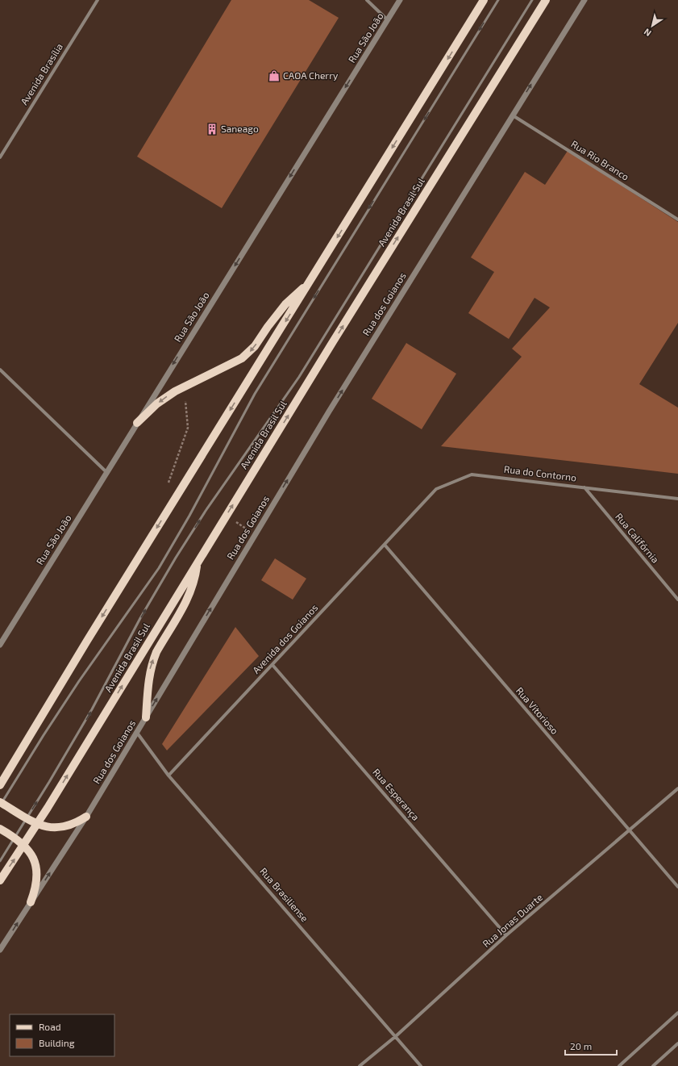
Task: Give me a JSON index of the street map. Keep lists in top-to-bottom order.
{
  "streets": {
    "main road": ["Avenida Brasil Sul"],
    "street": [
      "Rua São João",
      "Avenida Brasília",
      "Rua Rio Branco",
      "Rua dos Goianos",
      "Rua do Contorno",
      "Rua Califórnia",
      "Avenida dos Goianos",
      "Rua Vitorioso",
      "Rua Esperança",
      "Rua Brasiliense",
      "Rua Jonas Duarte"
    ]
  },
  "crossings": [
    ["Rua Rio Branco", "Rua dos Goianos"],
    ["Rua dos Goianos", "Rua Brasiliense"],
    ["Rua do Contorno", "Rua Califórnia"],
    ["Rua do Contorno", "Avenida dos Goianos"],
    ["Avenida dos Goianos", "Rua Vitorioso"],
    ["Avenida dos Goianos", "Rua Esperança"],
    ["Avenida dos Goianos", "Rua Brasiliense"],
    ["Rua Vitorioso", "Rua Jonas Duarte"],
    ["Rua Esperança", "Rua Jonas Duarte"],
    ["Rua Brasiliense", "Rua Jonas Duarte"]
  ],
  "one_way": ["Rua São João", "Rua dos Goianos"],
  "places": {
    "shop": ["CAOA Cherry"],
    "building": ["Saneago"]
  },
  "legend": ["Road", "Building"],
  "scale_bar": "20 m",
  "north": "bottom left"
}
